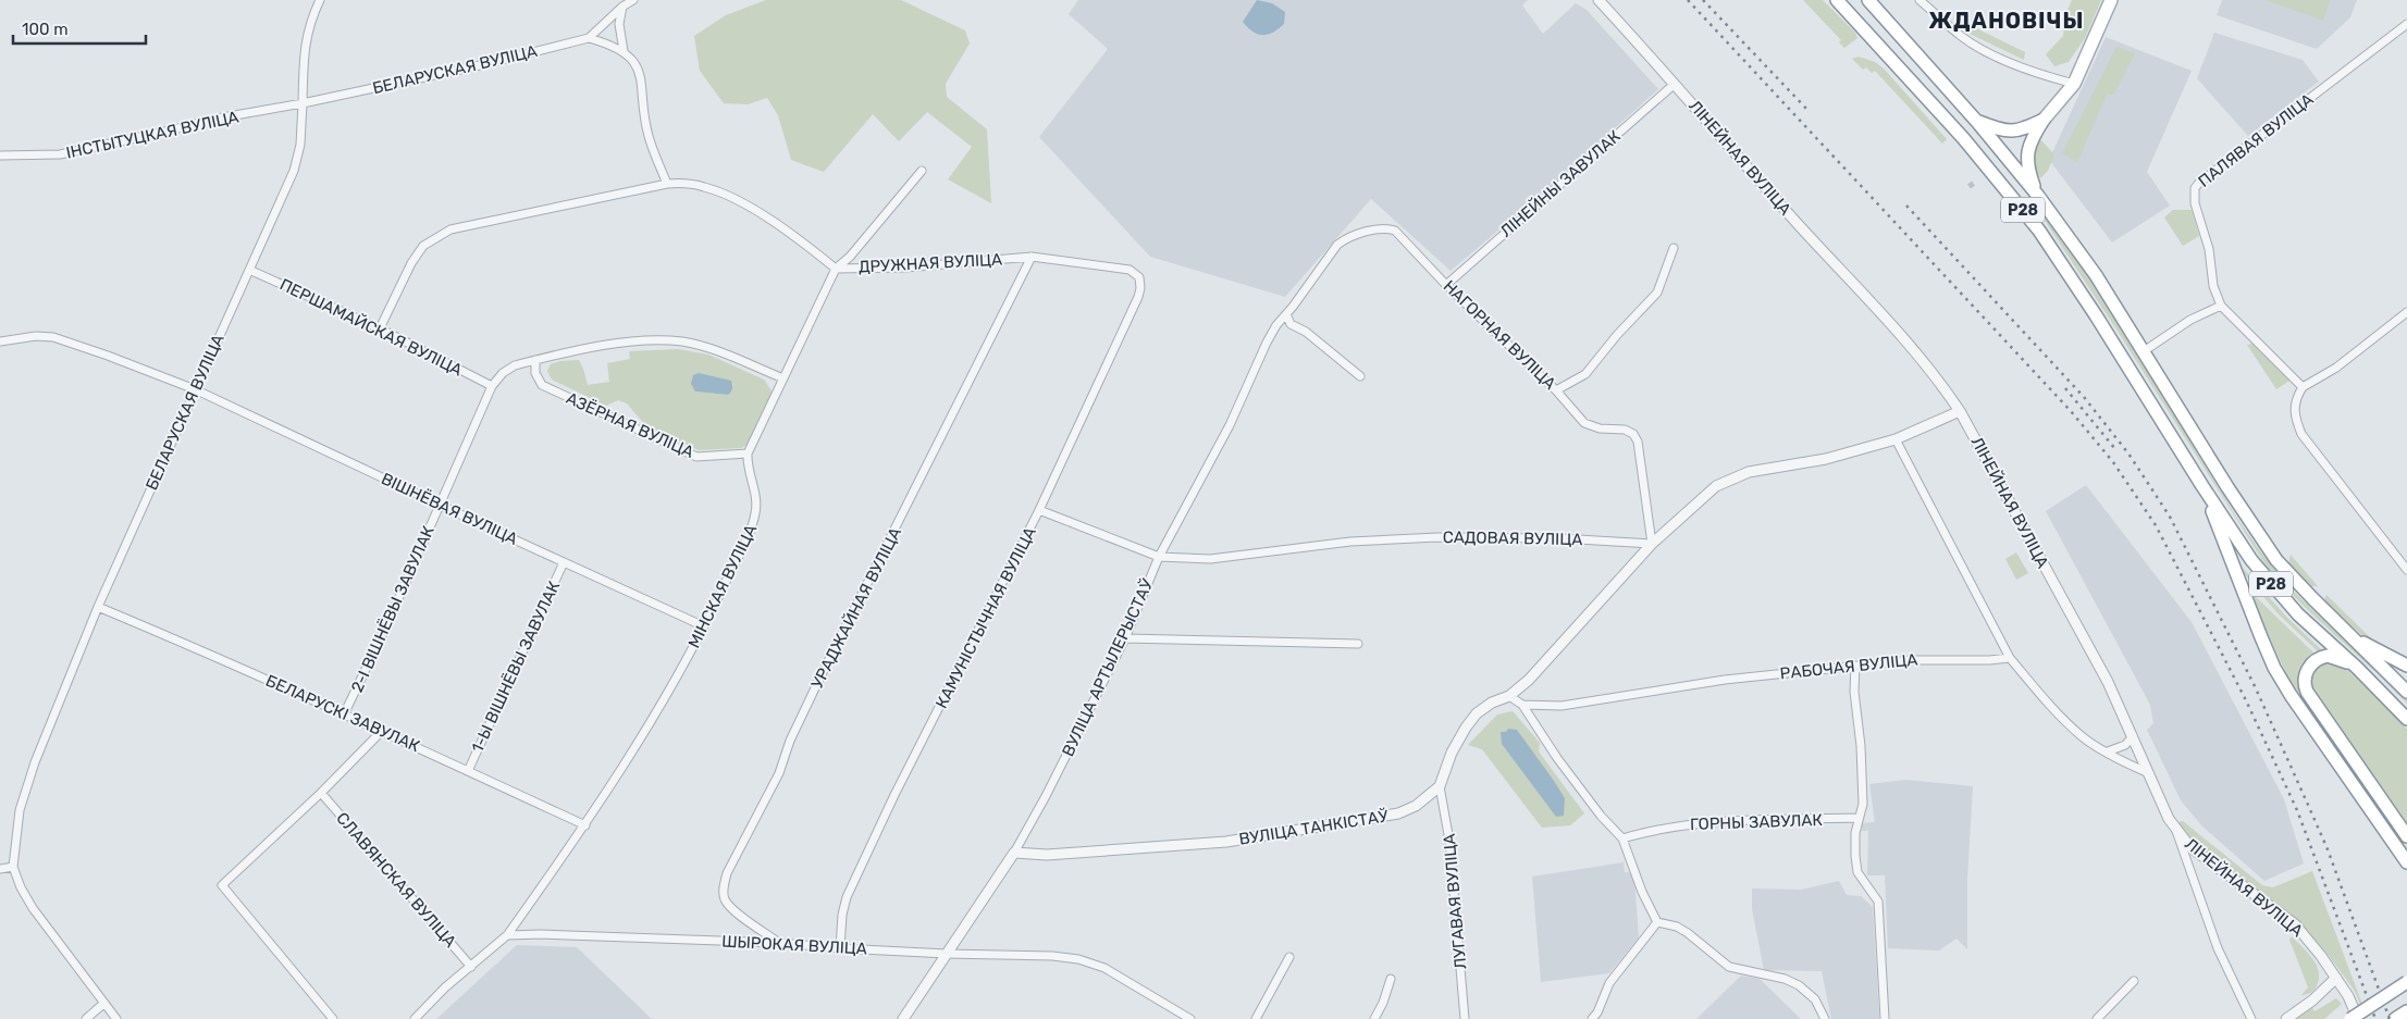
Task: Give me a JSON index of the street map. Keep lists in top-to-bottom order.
{
  "streets": {
    "main road": ["Р28"],
    "street": [
      "БЕЛАРУСКАЯ ВУЛІЦА",
      "ІНСТЫТУЦКАЯ ВУЛІЦА",
      "ПАЛЯВАЯ ВУЛІЦА",
      "ЛІНЕЙНАЯ ВУЛІЦА",
      "ЛІНЕЙНЫ ЗАВУЛАК",
      "ДРУЖНАЯ ВУЛІЦА",
      "ПЕРШАМАЙСКАЯ ВУЛІЦА",
      "НАГОРНАЯ ВУЛІЦА",
      "АЗЁРНАЯ ВУЛІЦА",
      "ВІШНЁВАЯ ВУЛІЦА",
      "САДОВАЯ ВУЛІЦА",
      "МІНСКАЯ ВУЛІЦА",
      "УРАДЖАЙНАЯ ВУЛІЦА",
      "2-І ВІШНЁВЫ ЗАВУЛАК",
      "КАМУНІСТЫЧНАЯ ВУЛІЦА",
      "1-Ы ВІШНЁВЫ ЗАВУЛАК",
      "РАБОЧАЯ ВУЛІЦА",
      "ВУЛІЦА АРТЫЛЕРЫСТАЎ",
      "БЕЛАРУСКІ ЗАВУЛАК",
      "ГОРНЫ ЗАВУЛАК",
      "ВУЛІЦА ТАНКІСТАЎ",
      "СЛАВЯНСКАЯ ВУЛІЦА",
      "ЛУГАВАЯ ВУЛІЦА",
      "ШЫРОКАЯ ВУЛІЦА"
    ]
  },
  "crossings": [
    ["БЕЛАРУСКАЯ ВУЛІЦА", "ІНСТЫТУЦКАЯ ВУЛІЦА"],
    ["БЕЛАРУСКАЯ ВУЛІЦА", "ПЕРШАМАЙСКАЯ ВУЛІЦА"],
    ["БЕЛАРУСКАЯ ВУЛІЦА", "ВІШНЁВАЯ ВУЛІЦА"],
    ["БЕЛАРУСКАЯ ВУЛІЦА", "БЕЛАРУСКІ ЗАВУЛАК"],
    ["ЛІНЕЙНАЯ ВУЛІЦА", "ЛІНЕЙНЫ ЗАВУЛАК"],
    ["ЛІНЕЙНЫ ЗАВУЛАК", "НАГОРНАЯ ВУЛІЦА"],
    ["ДРУЖНАЯ ВУЛІЦА", "ПЕРШАМАЙСКАЯ ВУЛІЦА"],
    ["ДРУЖНАЯ ВУЛІЦА", "УРАДЖАЙНАЯ ВУЛІЦА"],
    ["ДРУЖНАЯ ВУЛІЦА", "КАМУНІСТЫЧНАЯ ВУЛІЦА"],
    ["НАГОРНАЯ ВУЛІЦА", "САДОВАЯ ВУЛІЦА"],
    ["НАГОРНАЯ ВУЛІЦА", "ВУЛІЦА АРТЫЛЕРЫСТАЎ"],
    ["НАГОРНАЯ ВУЛІЦА", "ВУЛІЦА ТАНКІСТАЎ"],
    ["АЗЁРНАЯ ВУЛІЦА", "МІНСКАЯ ВУЛІЦА"],
    ["ВІШНЁВАЯ ВУЛІЦА", "МІНСКАЯ ВУЛІЦА"],
    ["ВІШНЁВАЯ ВУЛІЦА", "2-І ВІШНЁВЫ ЗАВУЛАК"],
    ["ВІШНЁВАЯ ВУЛІЦА", "1-Ы ВІШНЁВЫ ЗАВУЛАК"],
    ["САДОВАЯ ВУЛІЦА", "КАМУНІСТЫЧНАЯ ВУЛІЦА"],
    ["САДОВАЯ ВУЛІЦА", "ВУЛІЦА АРТЫЛЕРЫСТАЎ"],
    ["САДОВАЯ ВУЛІЦА", "ВУЛІЦА ТАНКІСТАЎ"],
    ["МІНСКАЯ ВУЛІЦА", "БЕЛАРУСКІ ЗАВУЛАК"],
    ["МІНСКАЯ ВУЛІЦА", "ШЫРОКАЯ ВУЛІЦА"],
    ["УРАДЖАЙНАЯ ВУЛІЦА", "ШЫРОКАЯ ВУЛІЦА"],
    ["2-І ВІШНЁВЫ ЗАВУЛАК", "БЕЛАРУСКІ ЗАВУЛАК"],
    ["КАМУНІСТЫЧНАЯ ВУЛІЦА", "ШЫРОКАЯ ВУЛІЦА"],
    ["1-Ы ВІШНЁВЫ ЗАВУЛАК", "БЕЛАРУСКІ ЗАВУЛАК"],
    ["ВУЛІЦА АРТЫЛЕРЫСТАЎ", "ВУЛІЦА ТАНКІСТАЎ"],
    ["ВУЛІЦА АРТЫЛЕРЫСТАЎ", "ШЫРОКАЯ ВУЛІЦА"],
    ["ВУЛІЦА ТАНКІСТАЎ", "ЛУГАВАЯ ВУЛІЦА"]
  ],
  "districts": ["ЖДАНОВІЧЫ"],
  "scale_bar": "100 m"
}
